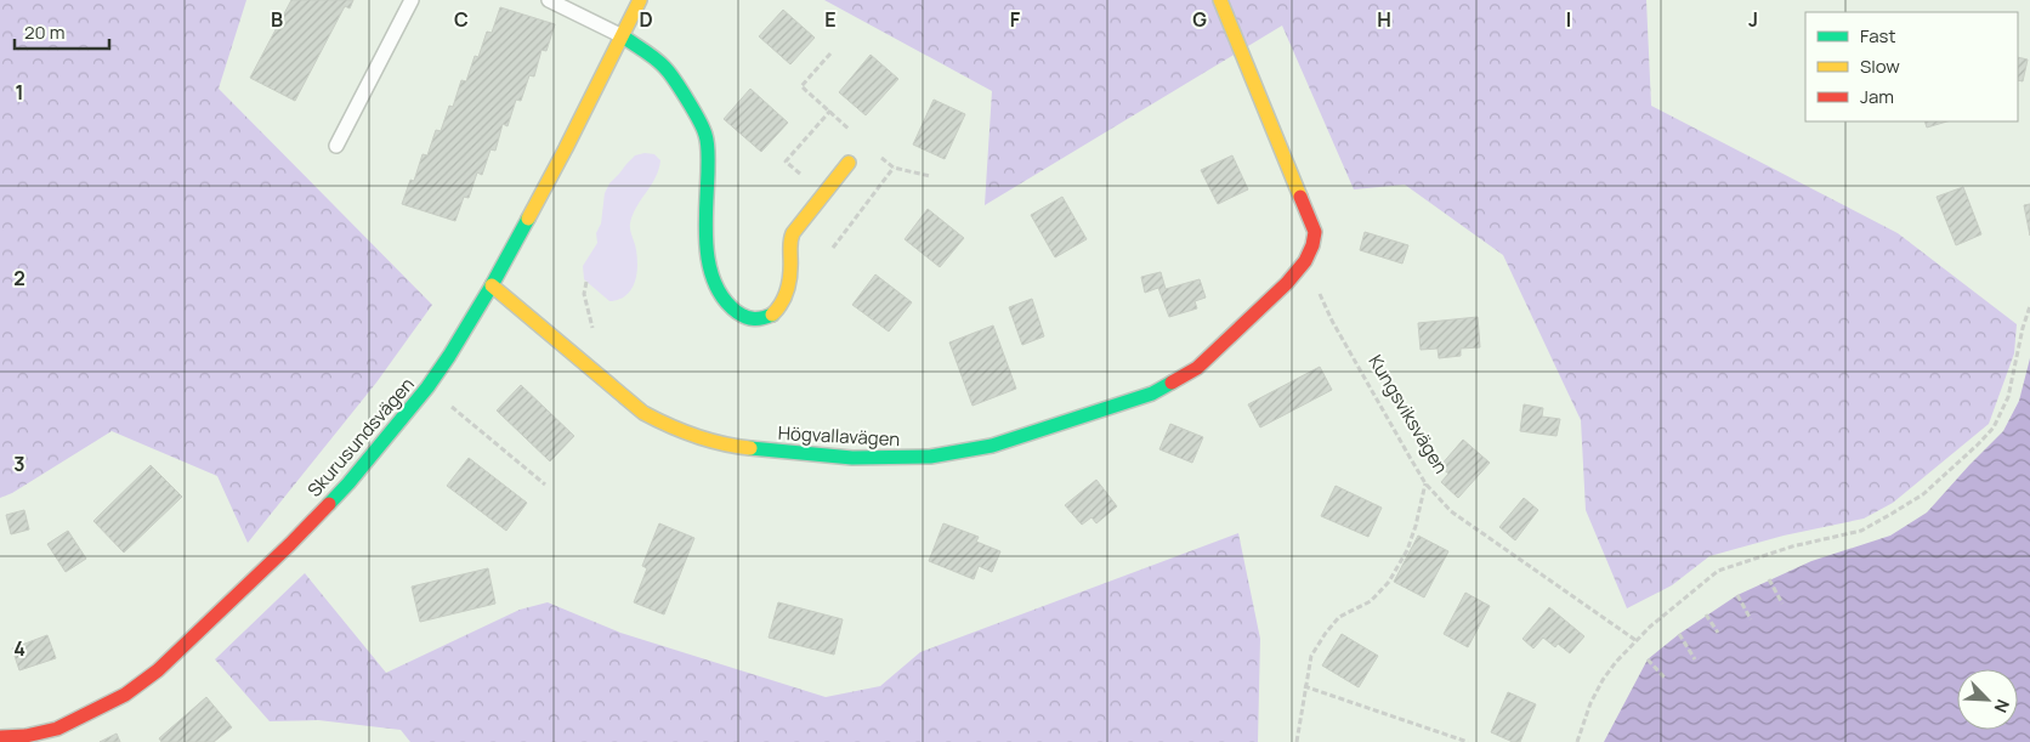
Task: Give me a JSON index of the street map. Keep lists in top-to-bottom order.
{
  "streets": {
    "street": ["Högvallavägen", "Skurusundsvägen"],
    "path": ["Kungsviksvägen"]
  },
  "crossings": [
    ["Kungsviksvägen", "Högvallavägen"],
    ["Högvallavägen", "Skurusundsvägen"]
  ],
  "legend": ["Fast", "Slow", "Jam"],
  "scale_bar": "20 m",
  "north": "bottom right",
  "grid": {
    "columns": [
      "B",
      "C",
      "D",
      "E",
      "F",
      "G",
      "H",
      "I",
      "J"
    ],
    "rows": [
      "1",
      "2",
      "3",
      "4"
    ]
  }
}
